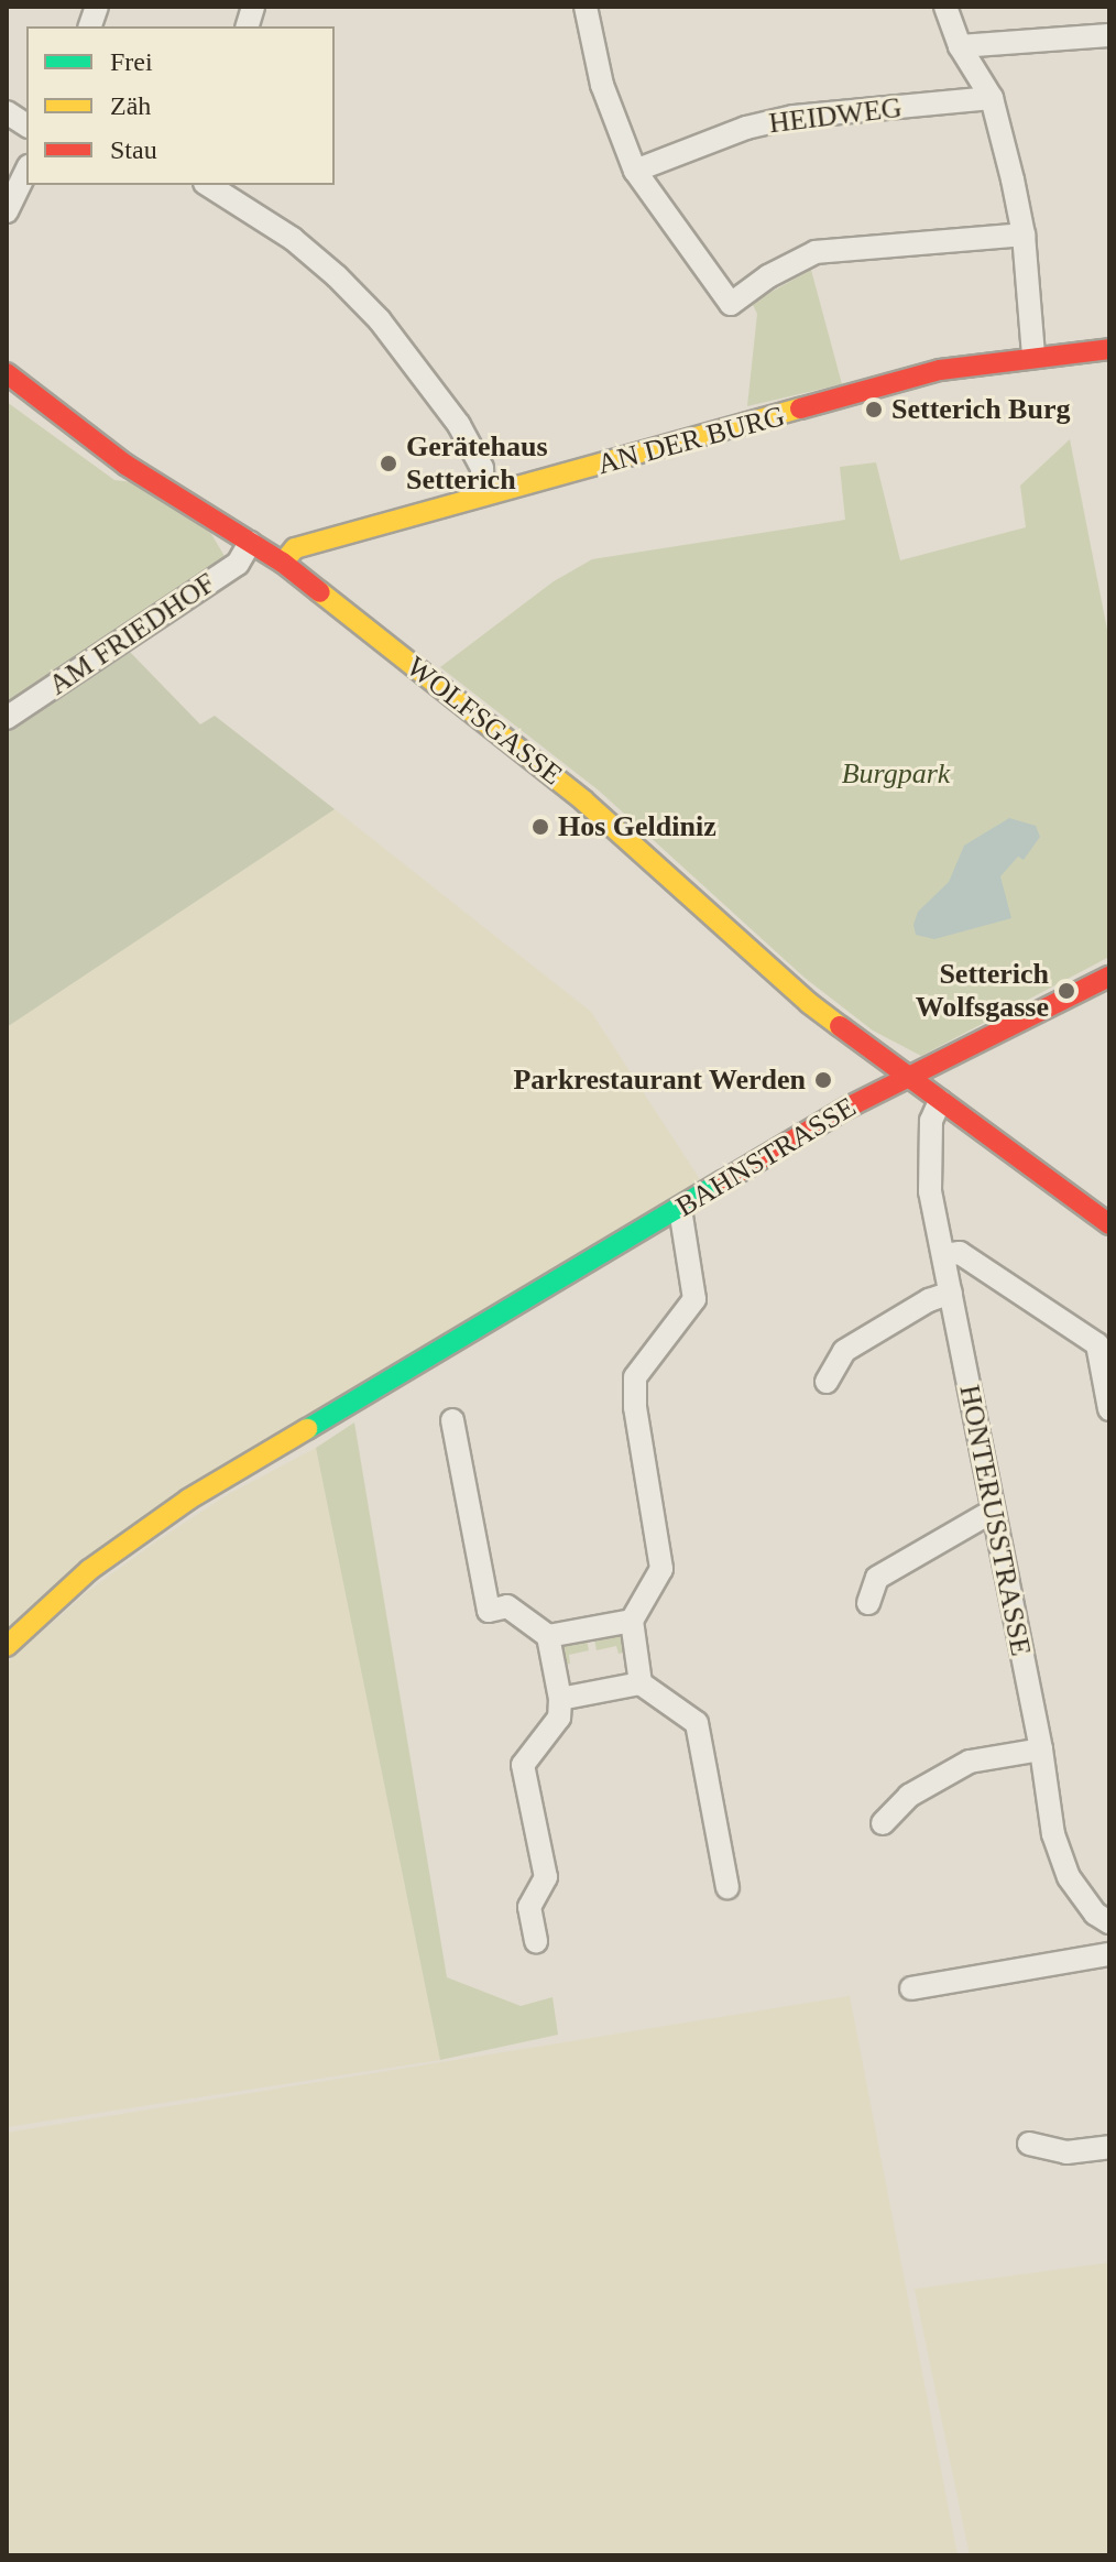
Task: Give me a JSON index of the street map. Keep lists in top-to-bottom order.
{
  "streets": {
    "street": [
      "HEIDWEG",
      "AN DER BURG",
      "AM FRIEDHOF",
      "WOLFSGASSE",
      "BAHNSTRASSE",
      "HONTERUSSTRASSE"
    ]
  },
  "crossings": [
    ["AN DER BURG", "WOLFSGASSE"],
    ["AM FRIEDHOF", "WOLFSGASSE"],
    ["WOLFSGASSE", "BAHNSTRASSE"],
    ["WOLFSGASSE", "HONTERUSSTRASSE"]
  ],
  "parks": ["Burgpark"],
  "places": [
    "Setterich Burg",
    "Gerätehaus Setterich",
    "Hos Geldiniz",
    "Setterich Wolfsgasse",
    "Parkrestaurant Werden"
  ],
  "legend": ["Frei", "Zäh", "Stau"]
}
